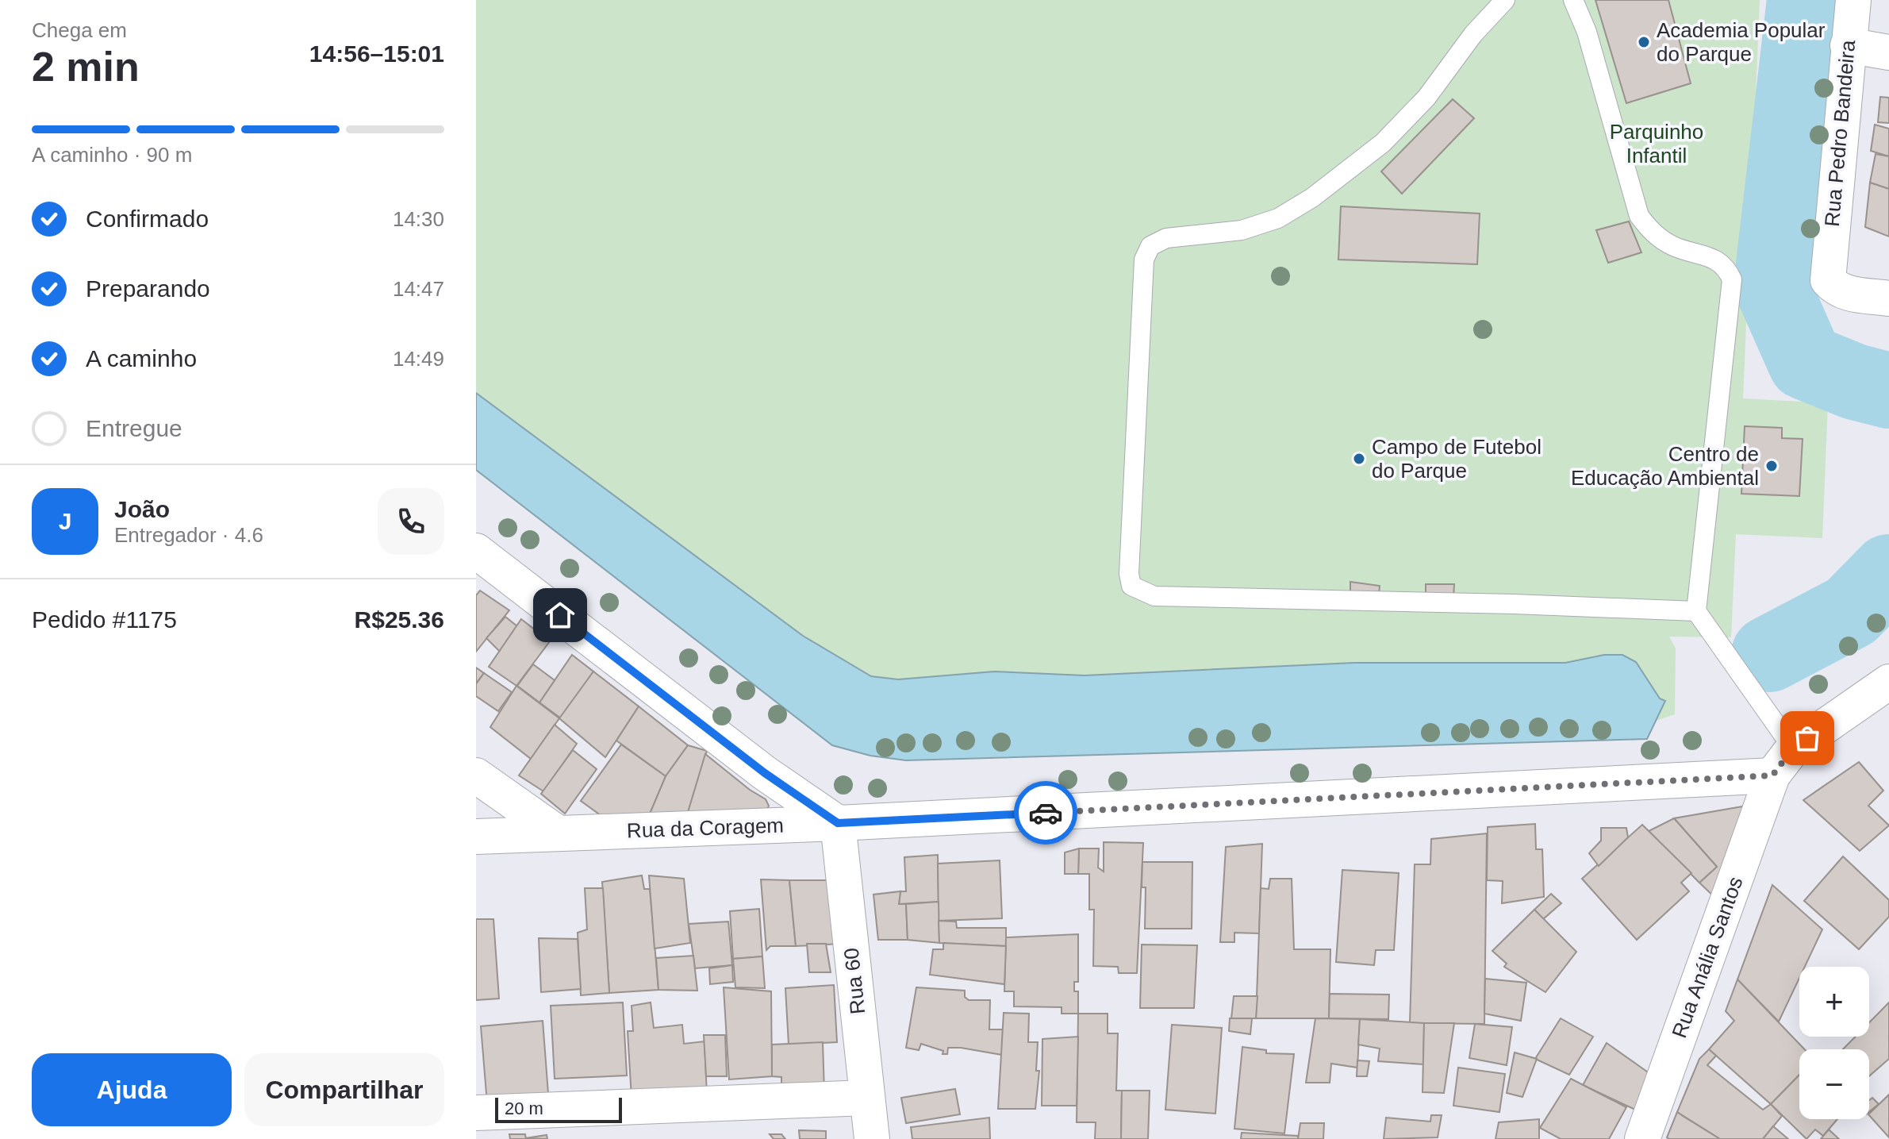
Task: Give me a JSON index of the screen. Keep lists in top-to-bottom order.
{
  "streets": {
    "street": [
      "Rua Pedro Bandeira",
      "Rua da Coragem",
      "Rua Anália Santos",
      "Rua 60"
    ]
  },
  "crossings": [
    ["Rua da Coragem", "Rua Anália Santos"],
    ["Rua da Coragem", "Rua 60"]
  ],
  "parks": ["Parquinho Infantil"],
  "places": ["Academia Popular do Parque", "Campo de Futebol do Parque", "Centro de Educação Ambiental"],
  "scale_bar": "20 m",
  "page": {
    "heading": ["2 min", "Chega em", "14:56–15:01"],
    "panel": [
      "João",
      "Entregador · 4.6",
      "Pedido #1175",
      "R$25.36"
    ],
    "bar": "A caminho · 90 m",
    "list": [
      ["Confirmado", "14:30"],
      ["Preparando", "14:47"],
      ["A caminho", "14:49"],
      "Entregue"
    ],
    "round": "J",
    "map_buttons": ["+", "−"],
    "buttons": ["Ajuda", "Compartilhar"],
    "scale": "20 m"
  }
}
